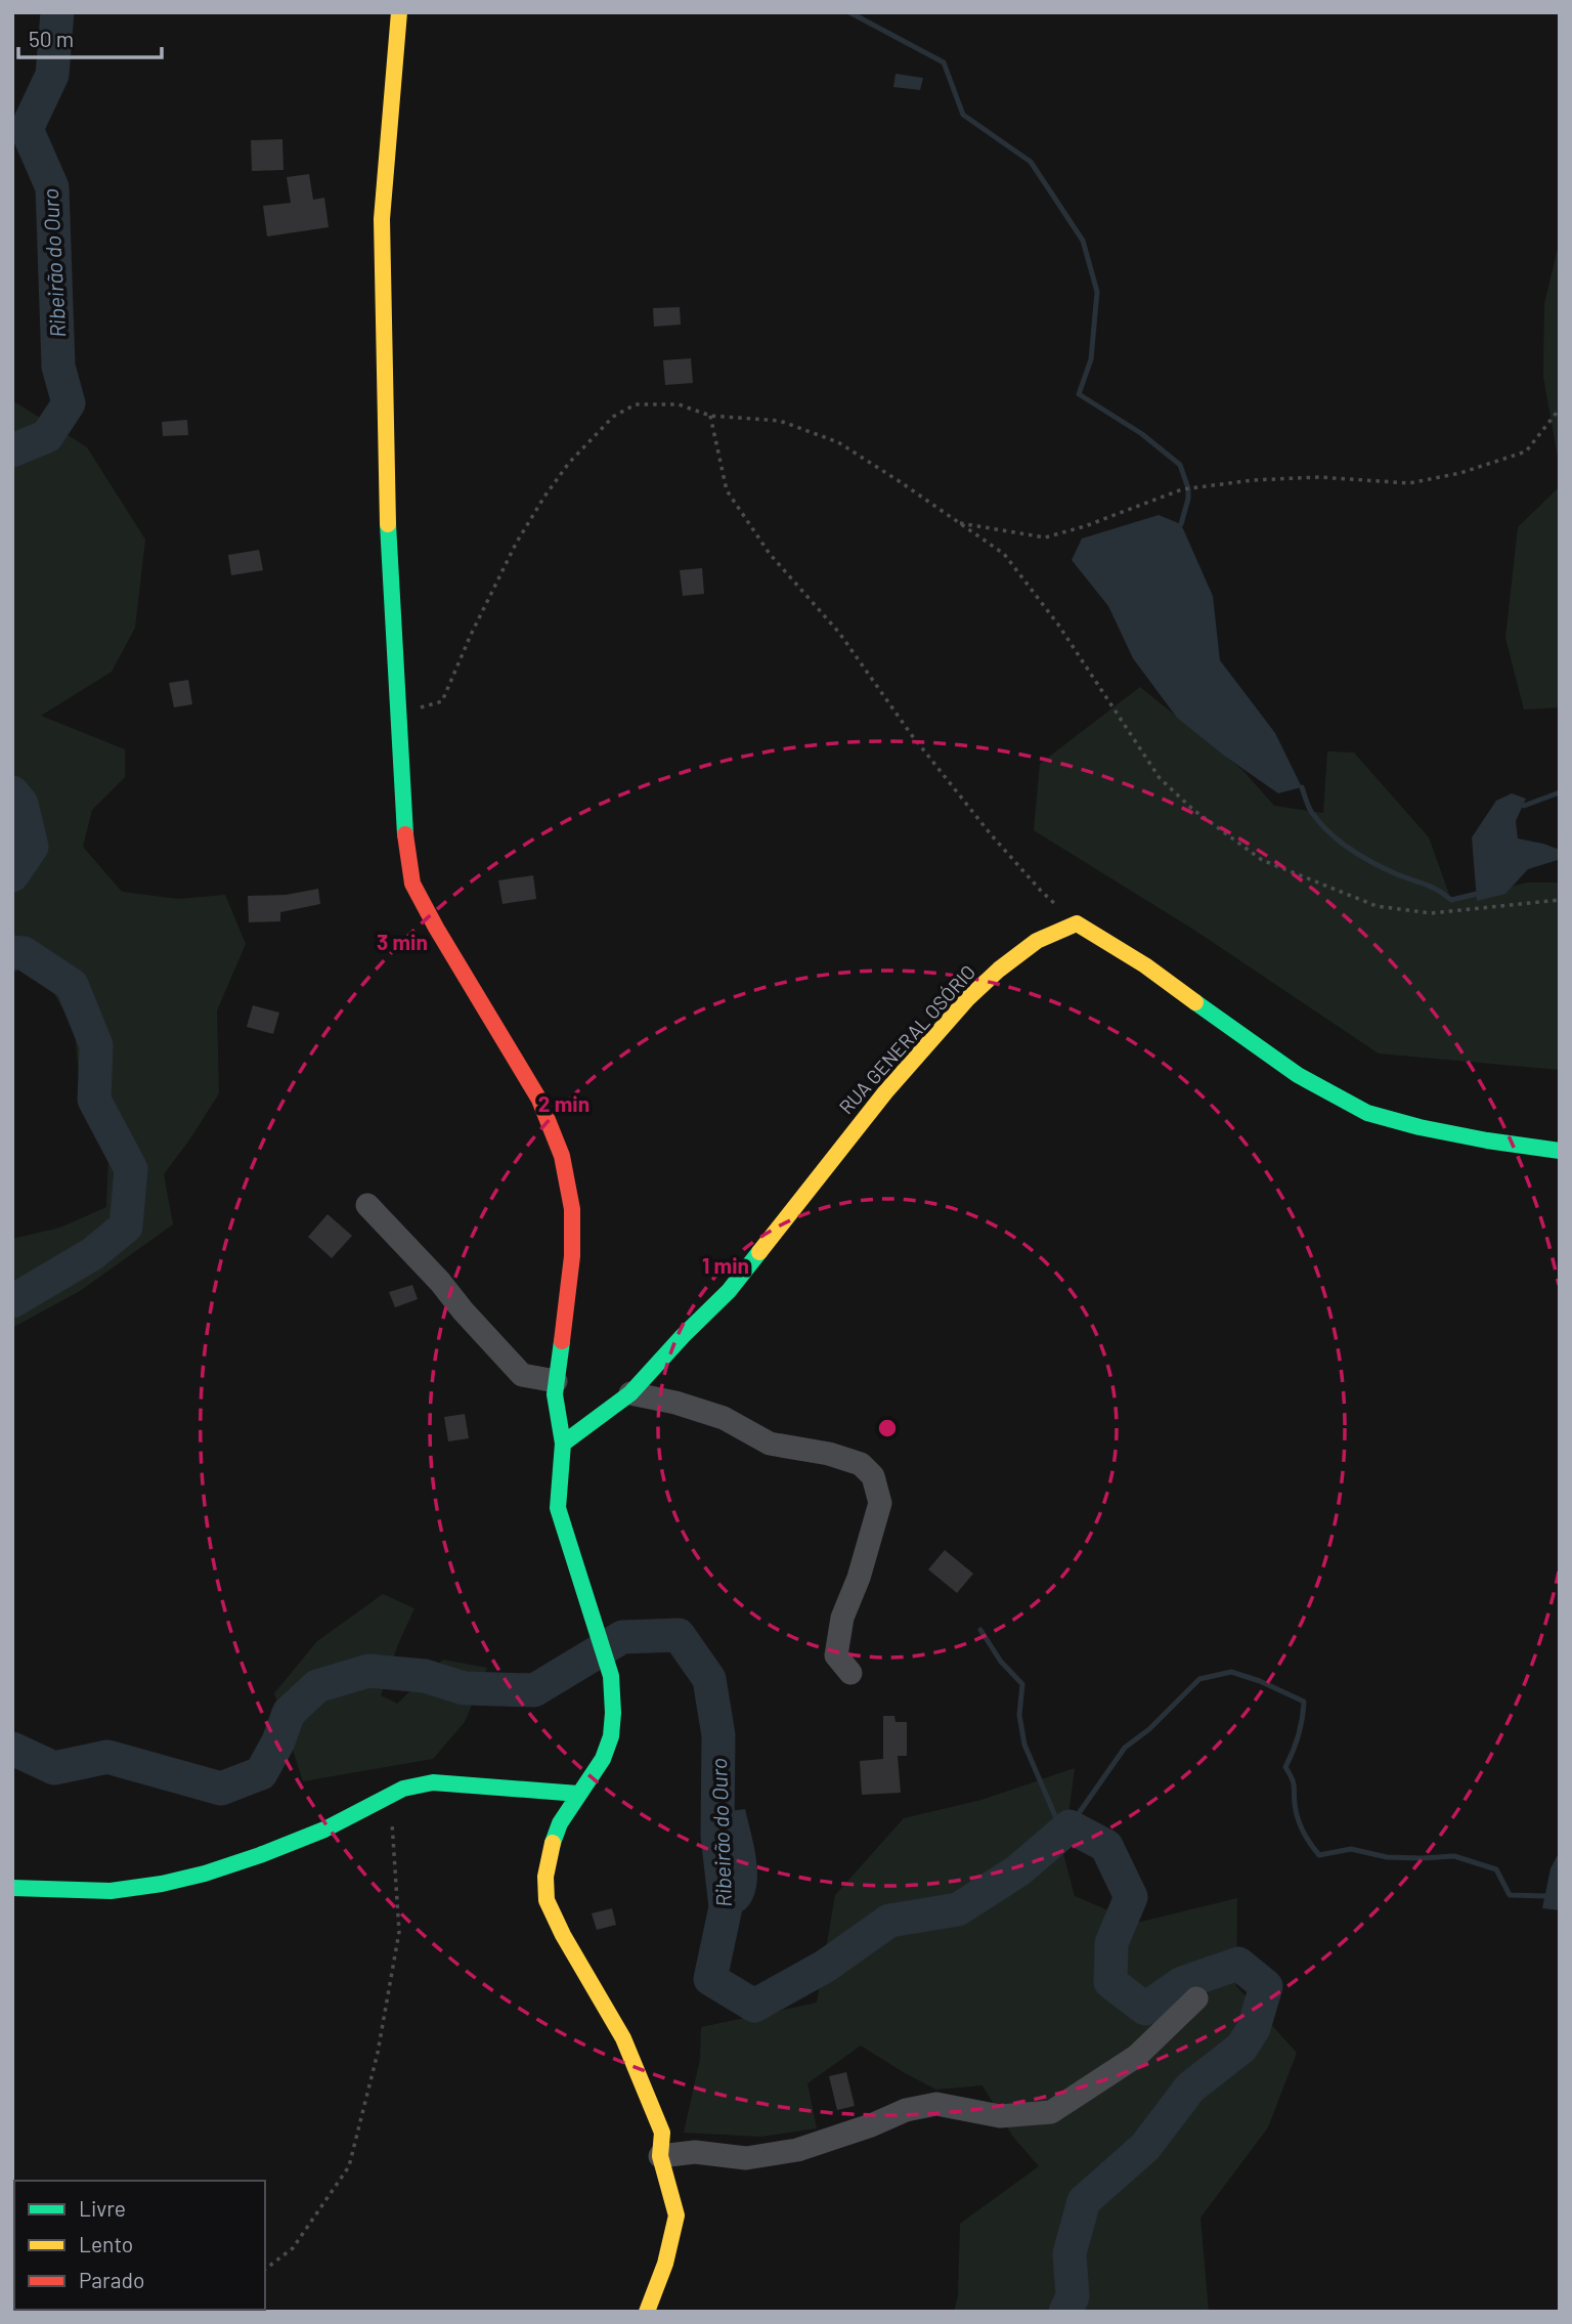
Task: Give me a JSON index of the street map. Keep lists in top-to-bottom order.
{
  "streets": {
    "street": ["RUA GENERAL OSÓRIO"]
  },
  "water": ["Ribeirão do Ouro"],
  "legend": ["Livre", "Lento", "Parado"],
  "scale_bar": "50 m",
  "rings": ["3 min", "2 min", "1 min"]
}
